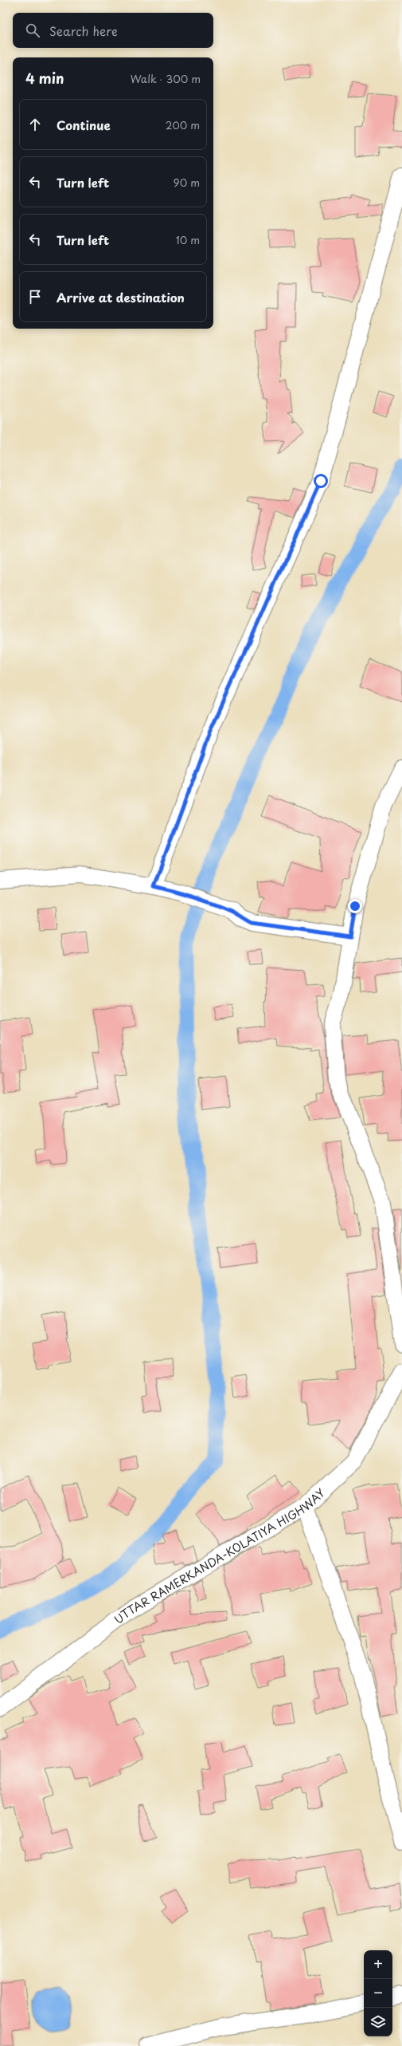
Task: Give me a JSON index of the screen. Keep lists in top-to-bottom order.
{
  "streets": {
    "street": ["UTTAR RAMERKANDA-KOLATIYA HIGHWAY"]
  },
  "page": {
    "search": "Search here",
    "heading": ["4 min", "Walk · 300 m"],
    "list": [
      ["Continue", "200 m"],
      ["Turn left", "90 m"],
      ["Turn left", "10 m"],
      "Arrive at destination"
    ],
    "map_buttons": ["+", "−"]
  }
}
